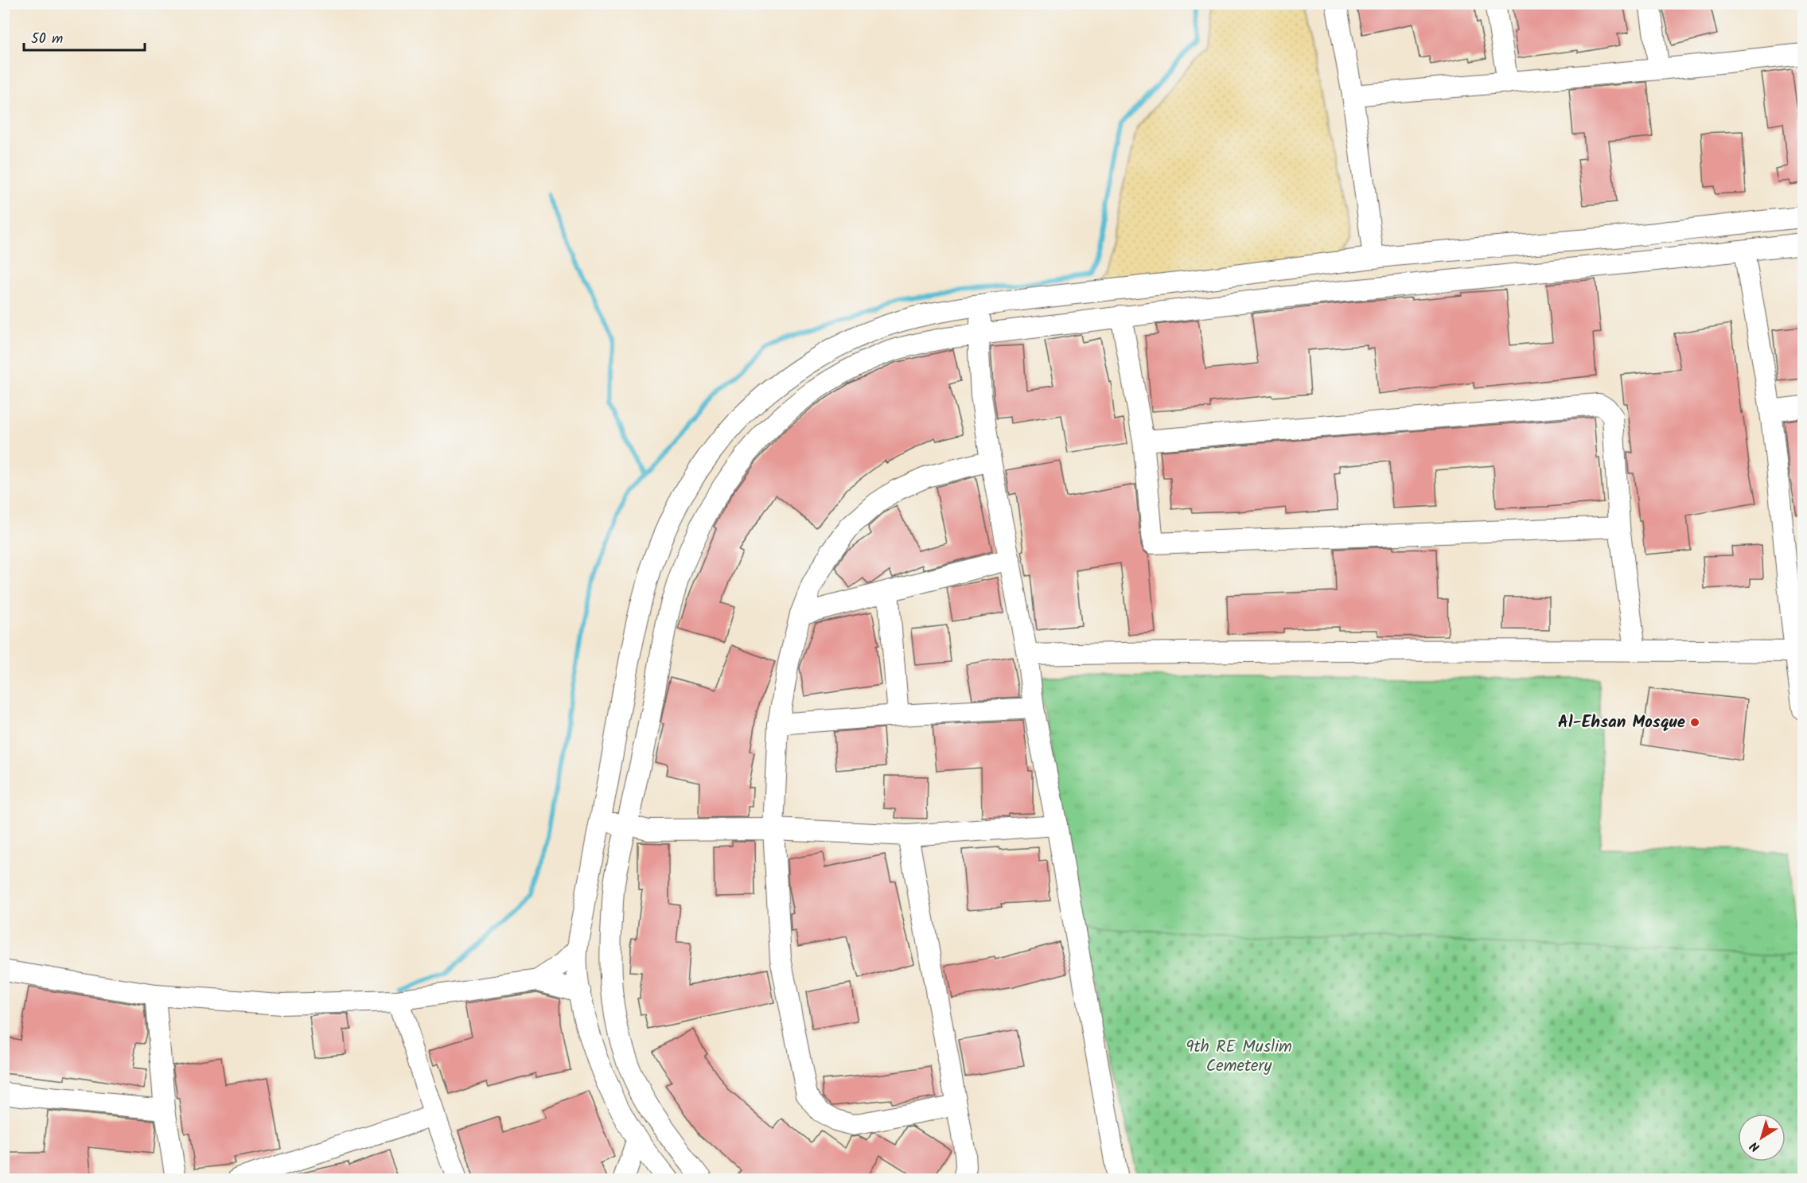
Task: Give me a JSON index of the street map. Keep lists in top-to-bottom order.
{
  "parks": ["9th RE Muslim Cemetery"],
  "places": ["Al-Ehsan Mosque"],
  "scale_bar": "50 m",
  "north": "bottom left"
}
